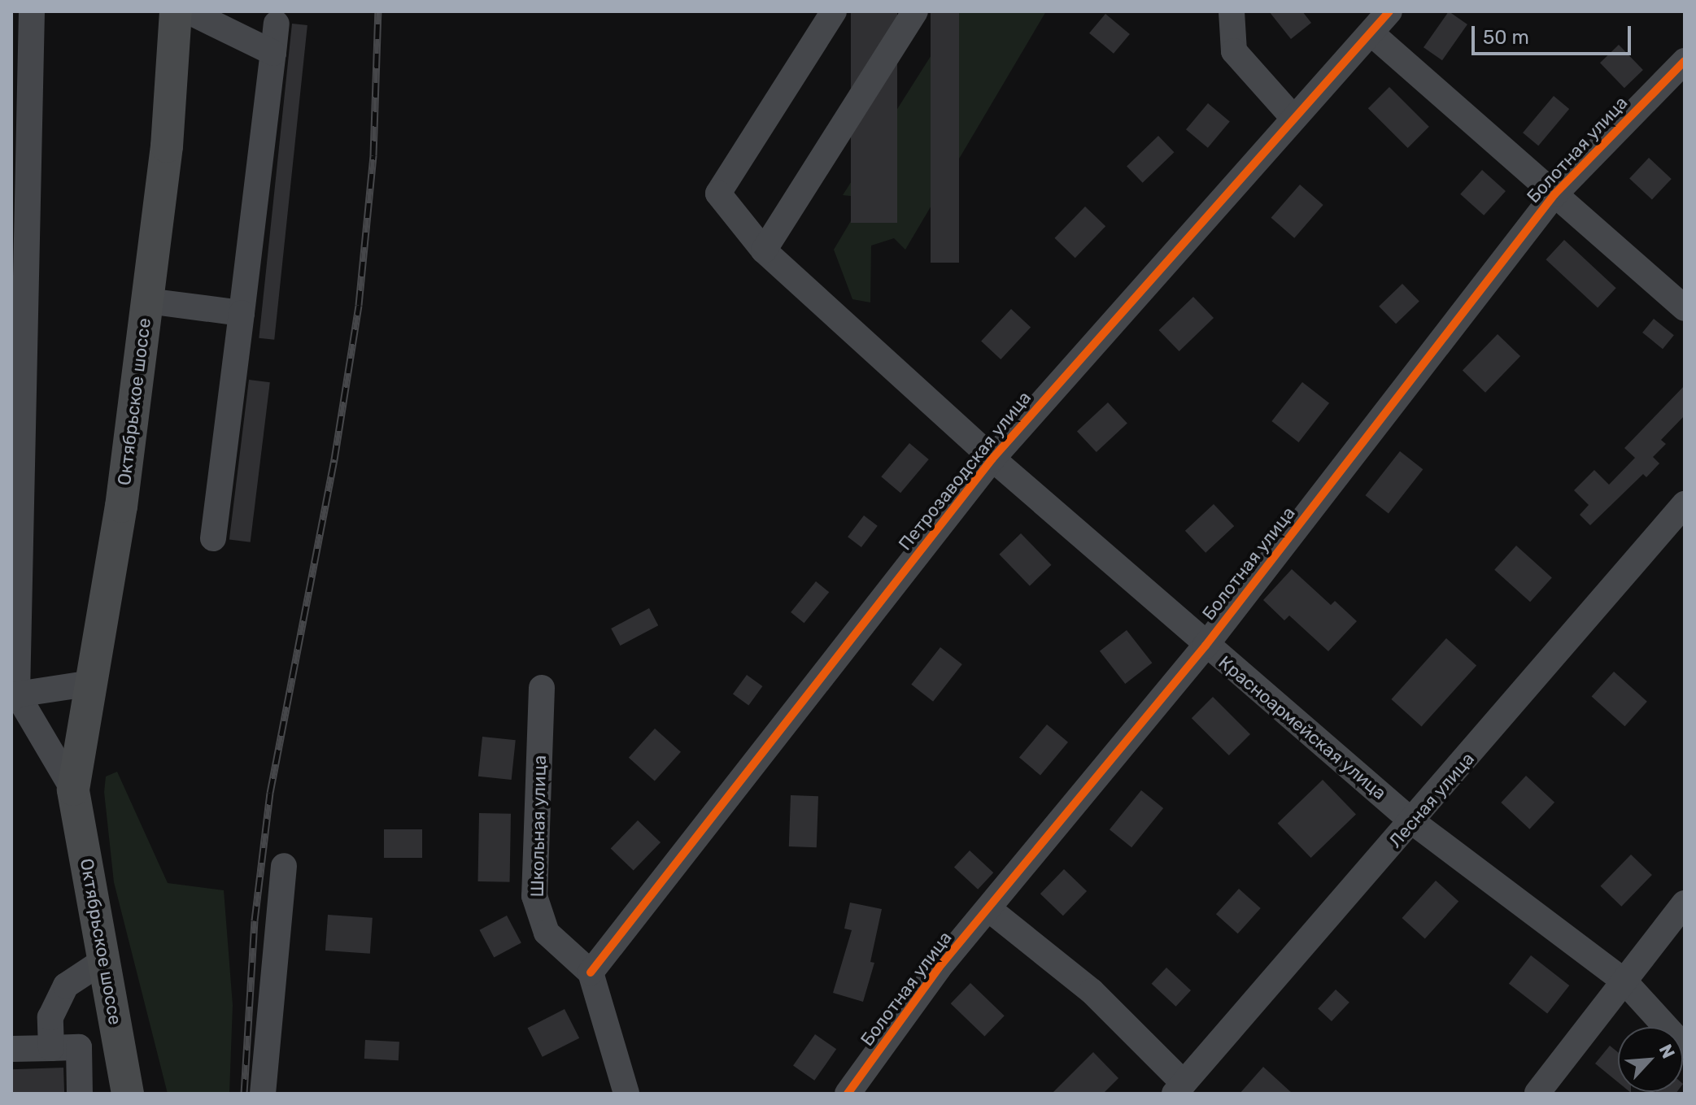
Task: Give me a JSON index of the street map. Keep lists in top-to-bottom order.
{
  "streets": {
    "main road": ["Октябрьское шоссе"],
    "street": [
      "Болотная улица",
      "Петрозаводская улица",
      "Красноармейская улица",
      "Лесная улица",
      "Школьная улица"
    ]
  },
  "crossings": [
    ["Болотная улица", "Красноармейская улица"],
    ["Петрозаводская улица", "Красноармейская улица"],
    ["Петрозаводская улица", "Школьная улица"],
    ["Красноармейская улица", "Лесная улица"]
  ],
  "scale_bar": "50 m",
  "north": "top right"
}
